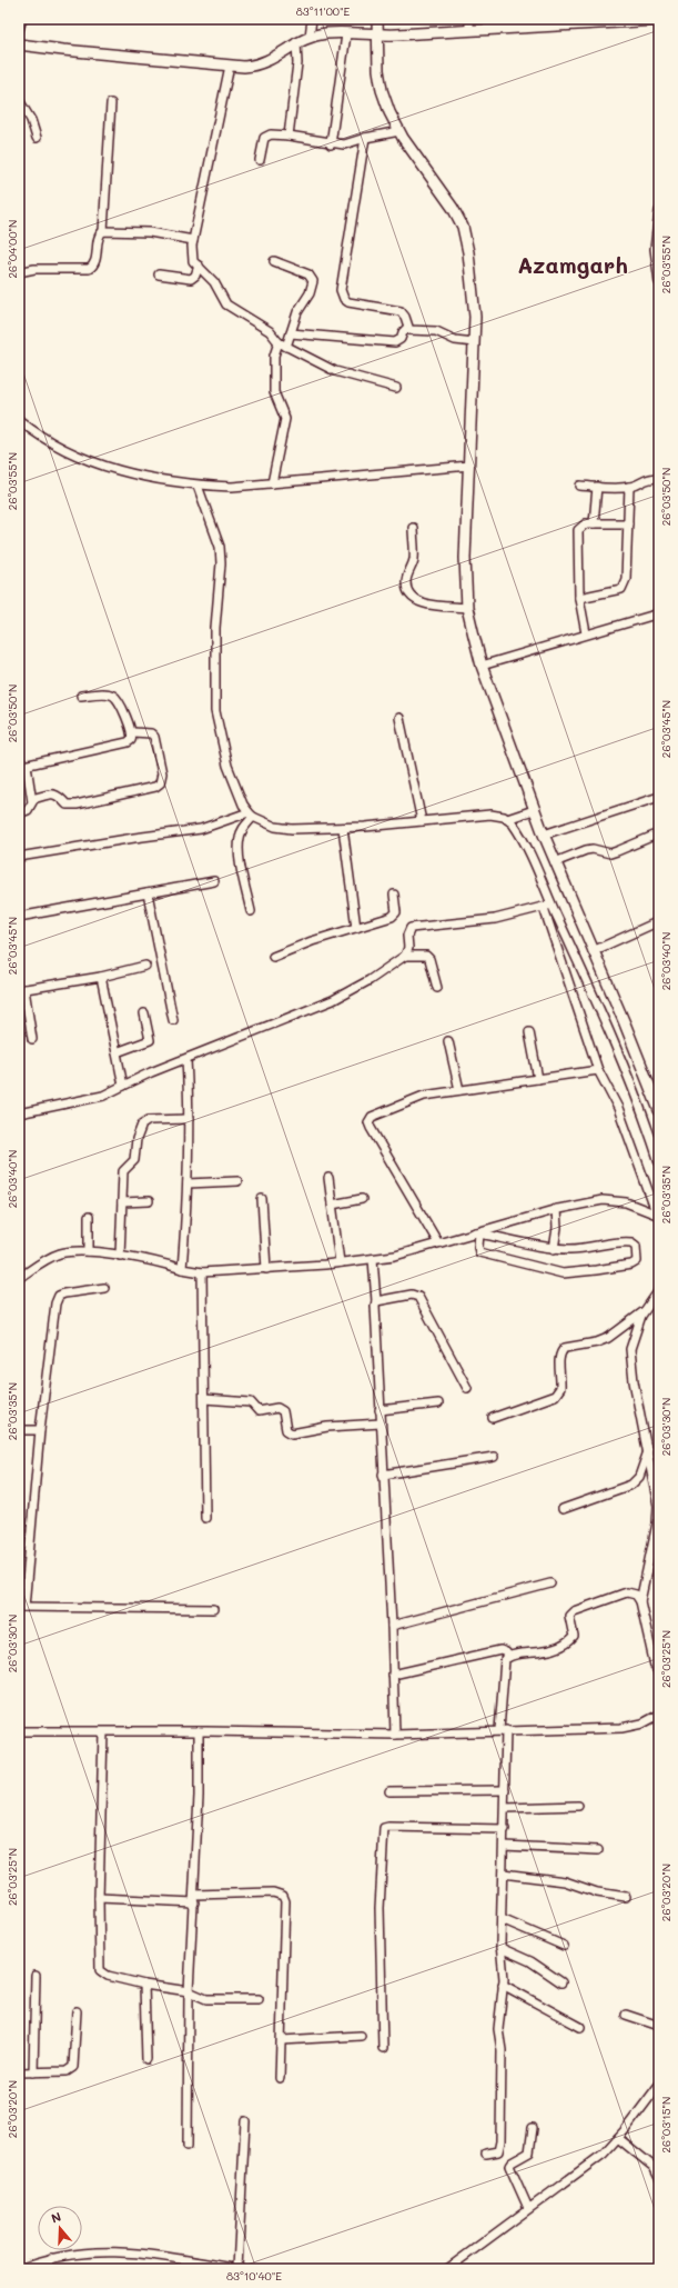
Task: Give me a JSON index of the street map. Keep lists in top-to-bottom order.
{
  "districts": ["Azamgarh"],
  "north": "top",
  "coordinates": [
    "83°11'00\"E",
    "26°04'00\"N",
    "26°03'55\"N",
    "26°03'50\"N",
    "26°03'45\"N",
    "26°03'40\"N",
    "26°03'35\"N",
    "26°03'30\"N",
    "26°03'25\"N",
    "26°03'20\"N",
    "26°03'15\"N",
    "83°10'40\"E"
  ]
}
